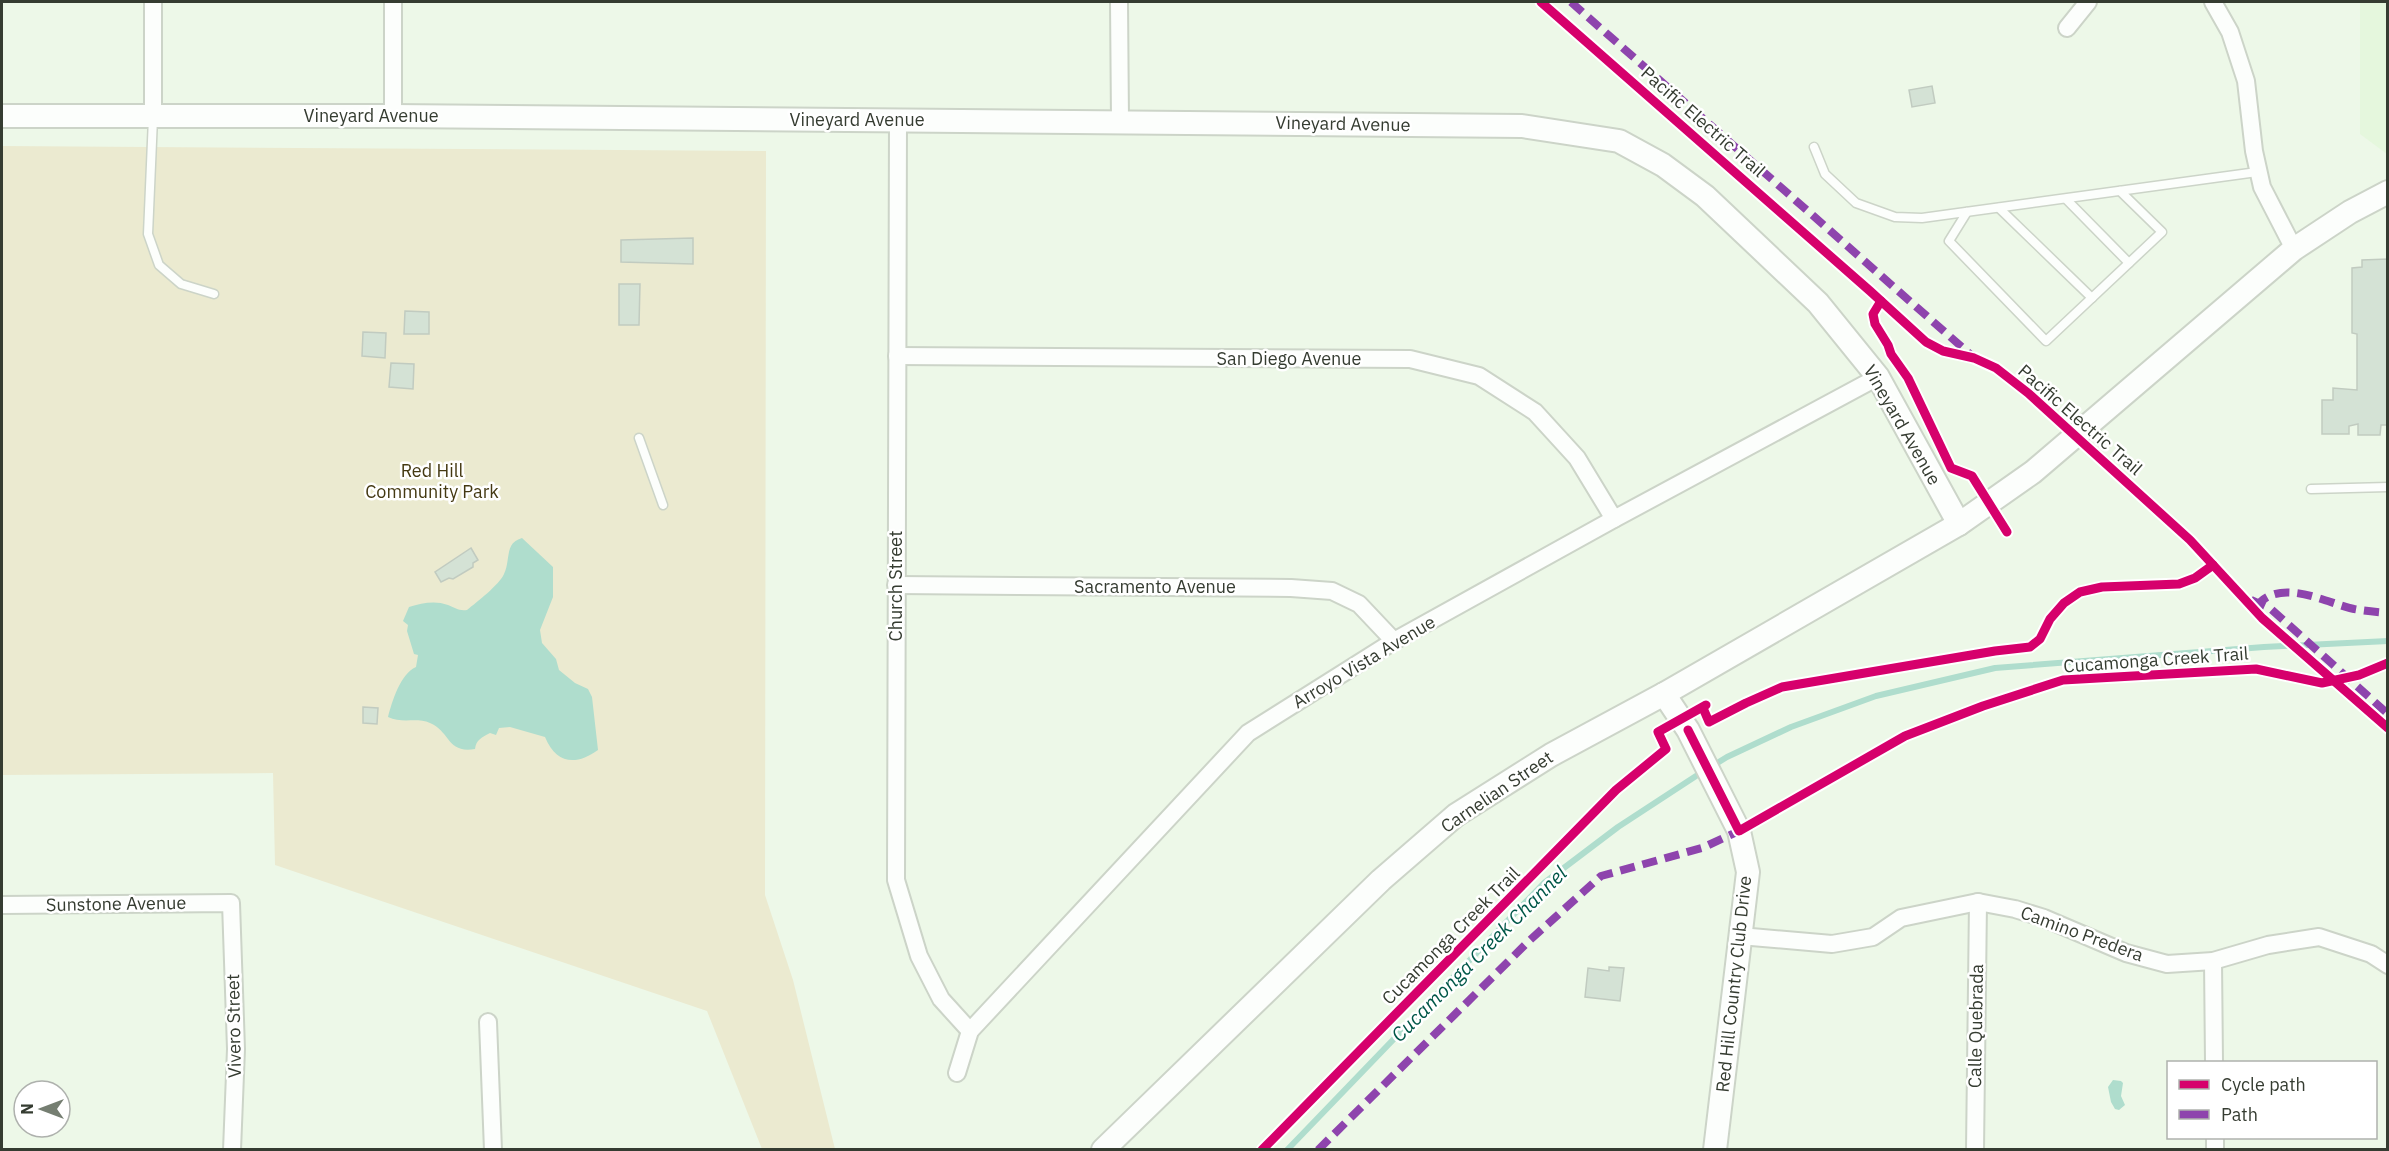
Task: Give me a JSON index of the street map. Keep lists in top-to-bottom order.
{
  "streets": {
    "street": [
      "Vineyard Avenue",
      "San Diego Avenue",
      "Church Street",
      "Sacramento Avenue",
      "Arroyo Vista Avenue",
      "Carnelian Street",
      "Sunstone Avenue",
      "Camino Predera",
      "Red Hill Country Club Drive",
      "Vivero Street",
      "Calle Quebrada"
    ],
    "cycle path": ["Pacific Electric Trail", "Cucamonga Creek Trail"]
  },
  "crossings": [
    ["Vineyard Avenue", "Church Street"],
    ["Vineyard Avenue", "Arroyo Vista Avenue"],
    ["Vineyard Avenue", "Carnelian Street"],
    ["San Diego Avenue", "Church Street"],
    ["San Diego Avenue", "Arroyo Vista Avenue"],
    ["Church Street", "Sacramento Avenue"],
    ["Church Street", "Arroyo Vista Avenue"],
    ["Sacramento Avenue", "Arroyo Vista Avenue"],
    ["Carnelian Street", "Red Hill Country Club Drive"],
    ["Sunstone Avenue", "Vivero Street"],
    ["Camino Predera", "Red Hill Country Club Drive"],
    ["Camino Predera", "Calle Quebrada"]
  ],
  "water": ["Cucamonga Creek Channel"],
  "parks": ["Red Hill Community Park"],
  "legend": ["Cycle path", "Path"],
  "north": "left"
}
